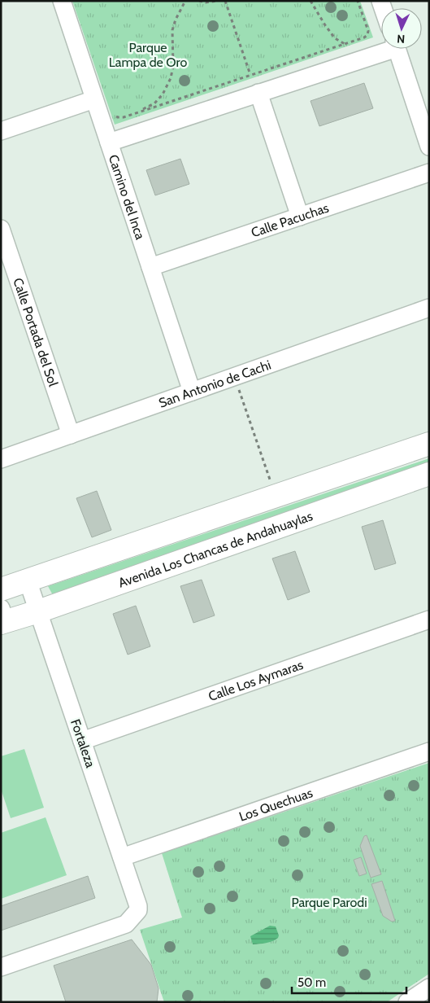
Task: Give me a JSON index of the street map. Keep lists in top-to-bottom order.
{
  "streets": {
    "main road": ["Avenida Los Chancas de Andahuaylas"],
    "street": [
      "Camino del Inca",
      "Calle Pacuchas",
      "Calle Portada del Sol",
      "San Antonio de Cachi",
      "Calle Los Aymaras",
      "Fortaleza",
      "Los Quechuas"
    ]
  },
  "crossings": [
    ["Camino del Inca", "Calle Pacuchas"],
    ["Camino del Inca", "San Antonio de Cachi"],
    ["Calle Portada del Sol", "San Antonio de Cachi"],
    ["Avenida Los Chancas de Andahuaylas", "Fortaleza"],
    ["Calle Los Aymaras", "Fortaleza"],
    ["Fortaleza", "Los Quechuas"]
  ],
  "parks": ["Parque Lampa de Oro", "Parque Parodi"],
  "scale_bar": "50 m",
  "north": "bottom"
}
